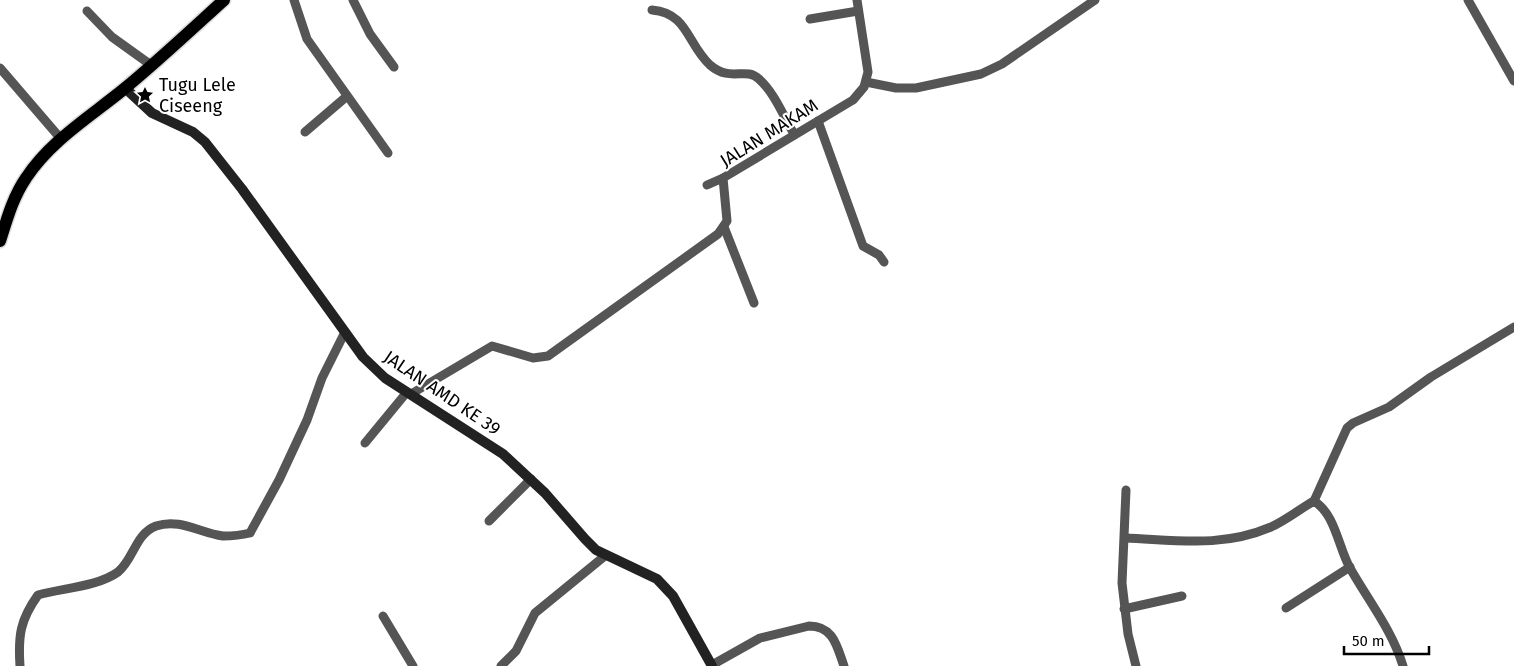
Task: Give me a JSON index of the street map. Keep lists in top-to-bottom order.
{
  "streets": {
    "street": ["JALAN MAKAM", "JALAN AMD KE 39"]
  },
  "places": {
    "place": ["Tugu Lele Ciseeng"]
  },
  "scale_bar": "50 m"
}
